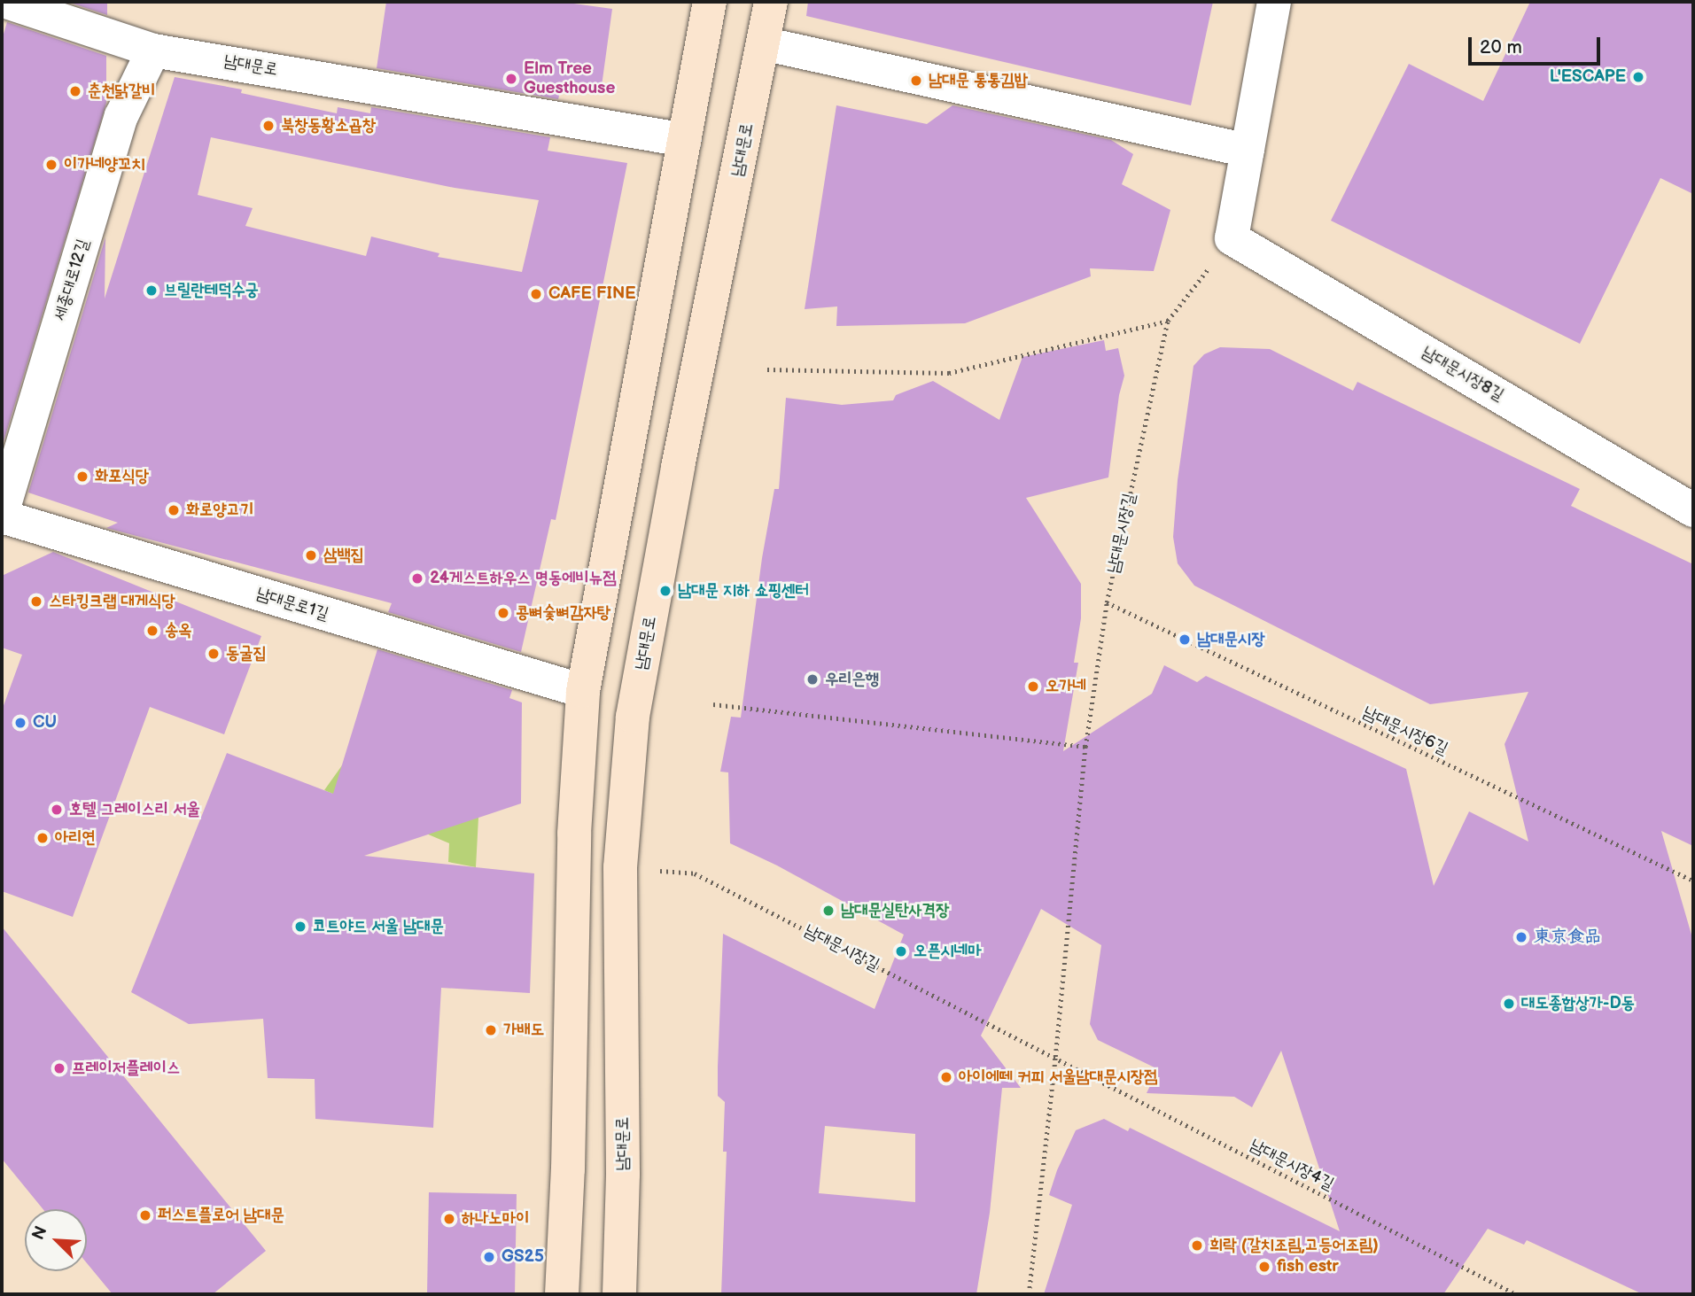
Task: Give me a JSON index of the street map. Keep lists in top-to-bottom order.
{
  "streets": {
    "main road": ["남대문로"],
    "street": ["세종대로12길", "남대문시장8길", "남대문로1길"],
    "path": ["남대문시장길", "남대문시장6길", "남대문시장4길"]
  },
  "crossings": [
    ["남대문로", "세종대로12길"],
    ["남대문로", "남대문시장길"],
    ["세종대로12길", "남대문로1길"],
    ["남대문시장8길", "남대문시장길"],
    ["남대문시장길", "남대문시장6길"],
    ["남대문시장길", "남대문시장4길"]
  ],
  "places": [
    "L'ESCAPE",
    "Elm Tree Guesthouse",
    "남대문 통통김밥",
    "춘천닭갈비",
    "북창동황소곱창",
    "이가네양꼬치",
    "브릴란테덕수궁",
    "CAFE FINE",
    "화포식당",
    "화로양고기",
    "삼백집",
    "24게스트하우스 명동에비뉴점",
    "남대문 지하 쇼핑센터",
    "스타킹크랩 대게식당",
    "콩뼈숯뼈감자탕",
    "송옥",
    "남대문시장",
    "동굴집",
    "우리은행",
    "오가네",
    "CU",
    "호텔 그레이스리 서울",
    "아리연",
    "남대문실탄사격장",
    "코트야드 서울 남대문",
    "東京食品",
    "오픈시네마",
    "대도종합상가-D동",
    "가배도",
    "프레이저플레이스",
    "아이에떼 커피 서울남대문시장점",
    "퍼스트플로어 남대문",
    "하나노마이",
    "희락 (갈치조림,고등어조림)",
    "GS25",
    "fish estr"
  ],
  "scale_bar": "20 m",
  "north": "top left"
}
